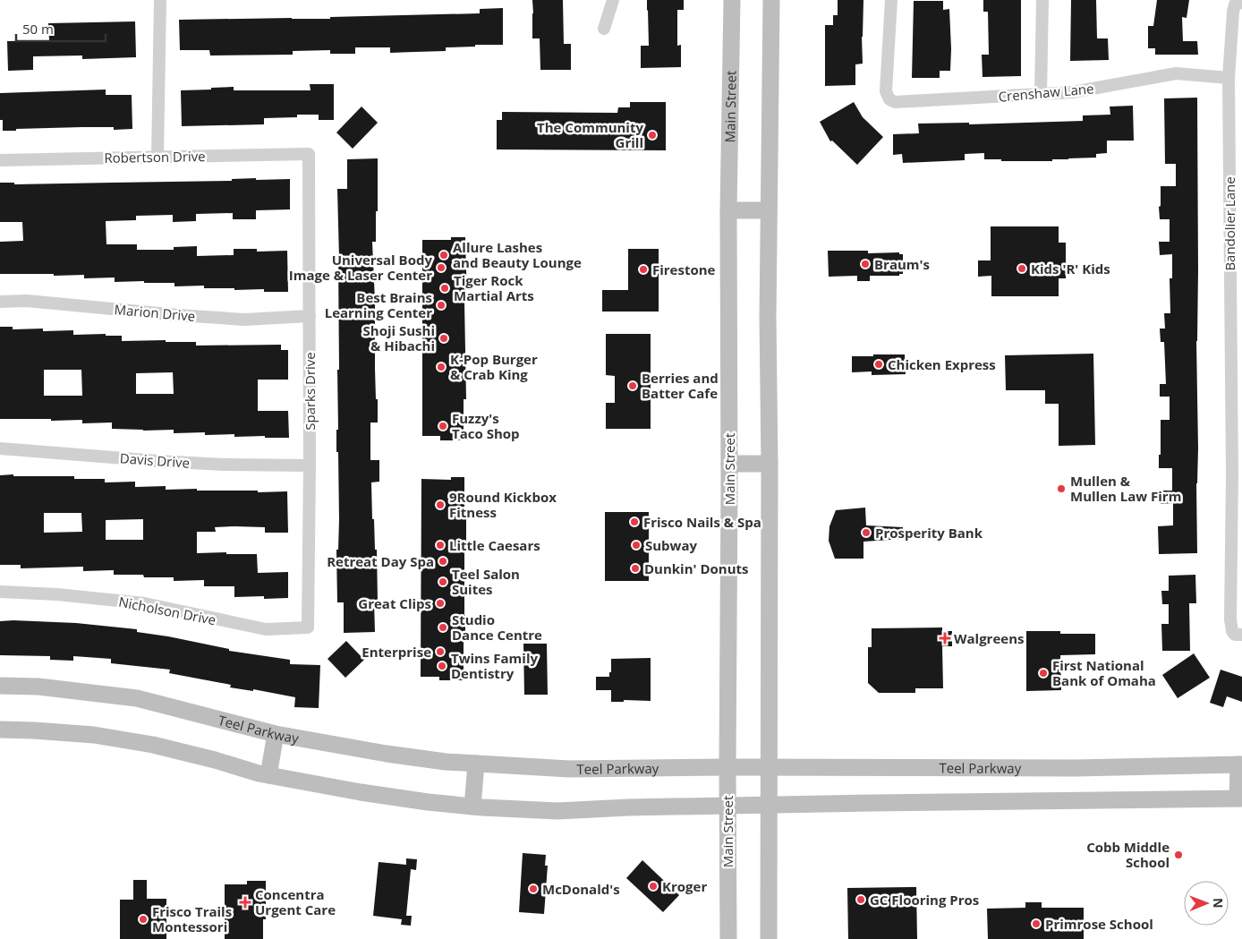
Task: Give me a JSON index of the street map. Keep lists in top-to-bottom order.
{
  "streets": {
    "main road": ["Main Street", "Teel Parkway"],
    "street": [
      "Crenshaw Lane",
      "Robertson Drive",
      "Bandolier Lane",
      "Marion Drive",
      "Sparks Drive",
      "Davis Drive",
      "Nicholson Drive"
    ]
  },
  "crossings": [
    ["Crenshaw Lane", "Bandolier Lane"],
    ["Main Street", "Teel Parkway"],
    ["Robertson Drive", "Sparks Drive"],
    ["Marion Drive", "Sparks Drive"],
    ["Sparks Drive", "Davis Drive"],
    ["Sparks Drive", "Nicholson Drive"]
  ],
  "places": {
    "other": [
      "The Community Grill",
      "Allure Lashes and Beauty Lounge",
      "Braum's",
      "Universal Body Image & Laser Center",
      "Kids 'R' Kids",
      "Firestone",
      "Tiger Rock Martial Arts",
      "Best Brains Learning Center",
      "Shoji Sushi & Hibachi",
      "Chicken Express",
      "K-Pop Burger & Crab King",
      "Berries and Batter Cafe",
      "Fuzzy's Taco Shop",
      "Mullen & Mullen Law Firm",
      "9Round Kickbox Fitness",
      "Frisco Nails & Spa",
      "Prosperity Bank",
      "Little Caesars",
      "Subway",
      "Retreat Day Spa",
      "Dunkin' Donuts",
      "Teel Salon Suites",
      "Great Clips",
      "Studio Dance Centre",
      "Enterprise",
      "Twins Family Dentistry",
      "First National Bank of Omaha",
      "Cobb Middle School",
      "Kroger",
      "McDonald's",
      "GC Flooring Pros",
      "Frisco Trails Montessori",
      "Primrose School"
    ],
    "health": ["Walgreens", "Concentra Urgent Care"]
  },
  "scale_bar": "50 m",
  "north": "right"
}
